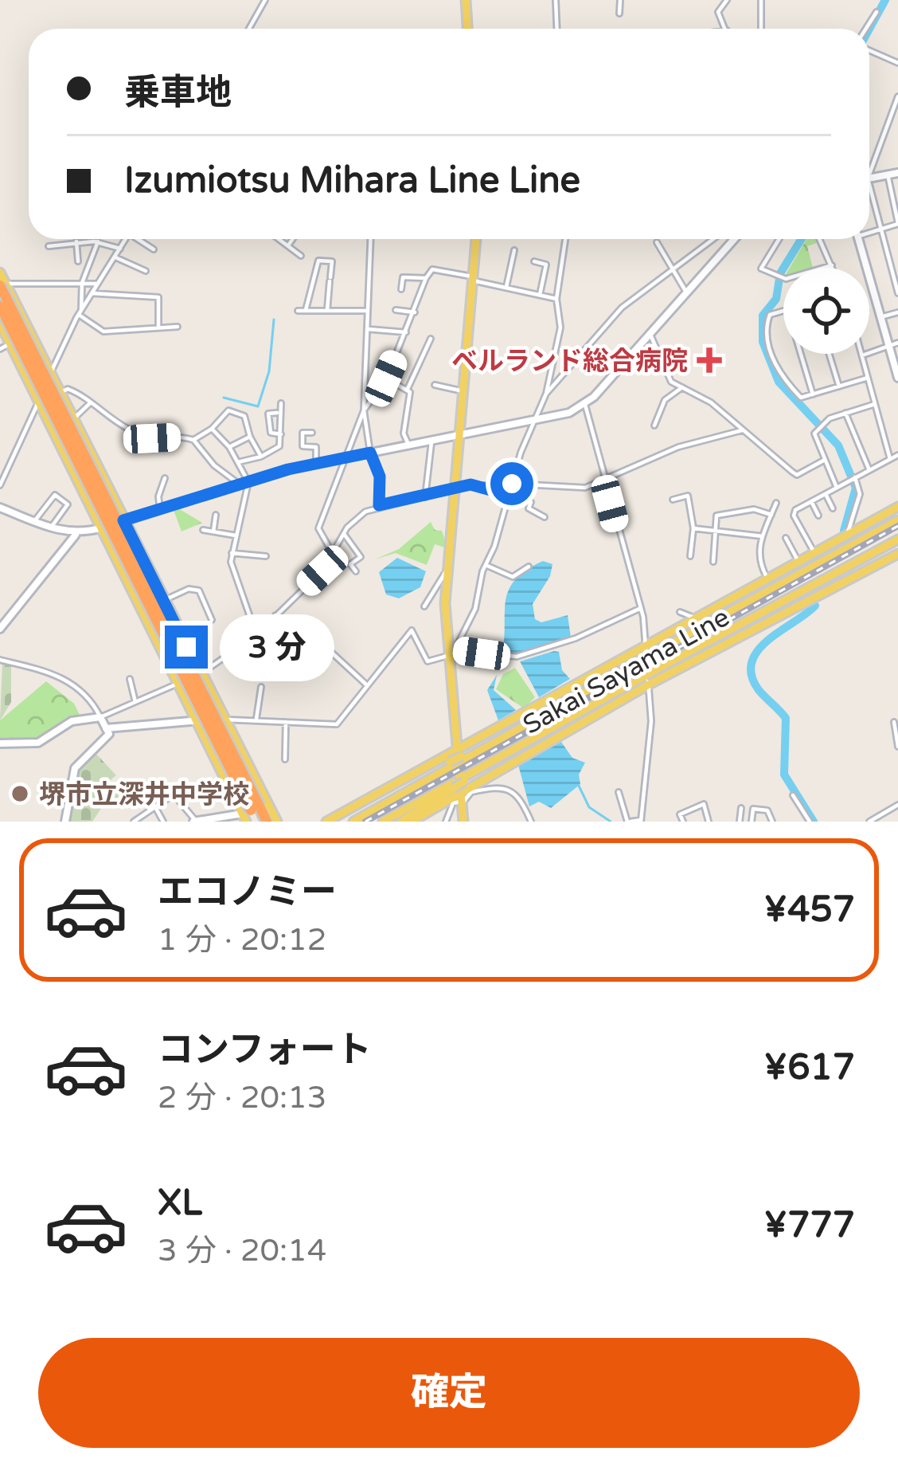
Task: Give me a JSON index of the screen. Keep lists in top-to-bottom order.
{
  "streets": {
    "main road": ["Sakai Sayama Line"]
  },
  "places": {
    "health": ["ベルランド総合病院"],
    "other": ["堺市立深井中学校"]
  },
  "page": {
    "banner": ["乗車地", "Izumiotsu Mihara Line Line"],
    "bubble": "3 分",
    "list": [
      {
        "name": "エコノミー",
        "note": "1 分 · 20:12",
        "value": "¥457"
      },
      {
        "name": "コンフォート",
        "note": "2 分 · 20:13",
        "value": "¥617"
      },
      {
        "name": "XL",
        "note": "3 分 · 20:14",
        "value": "¥777"
      }
    ],
    "buttons": "確定"
  }
}
